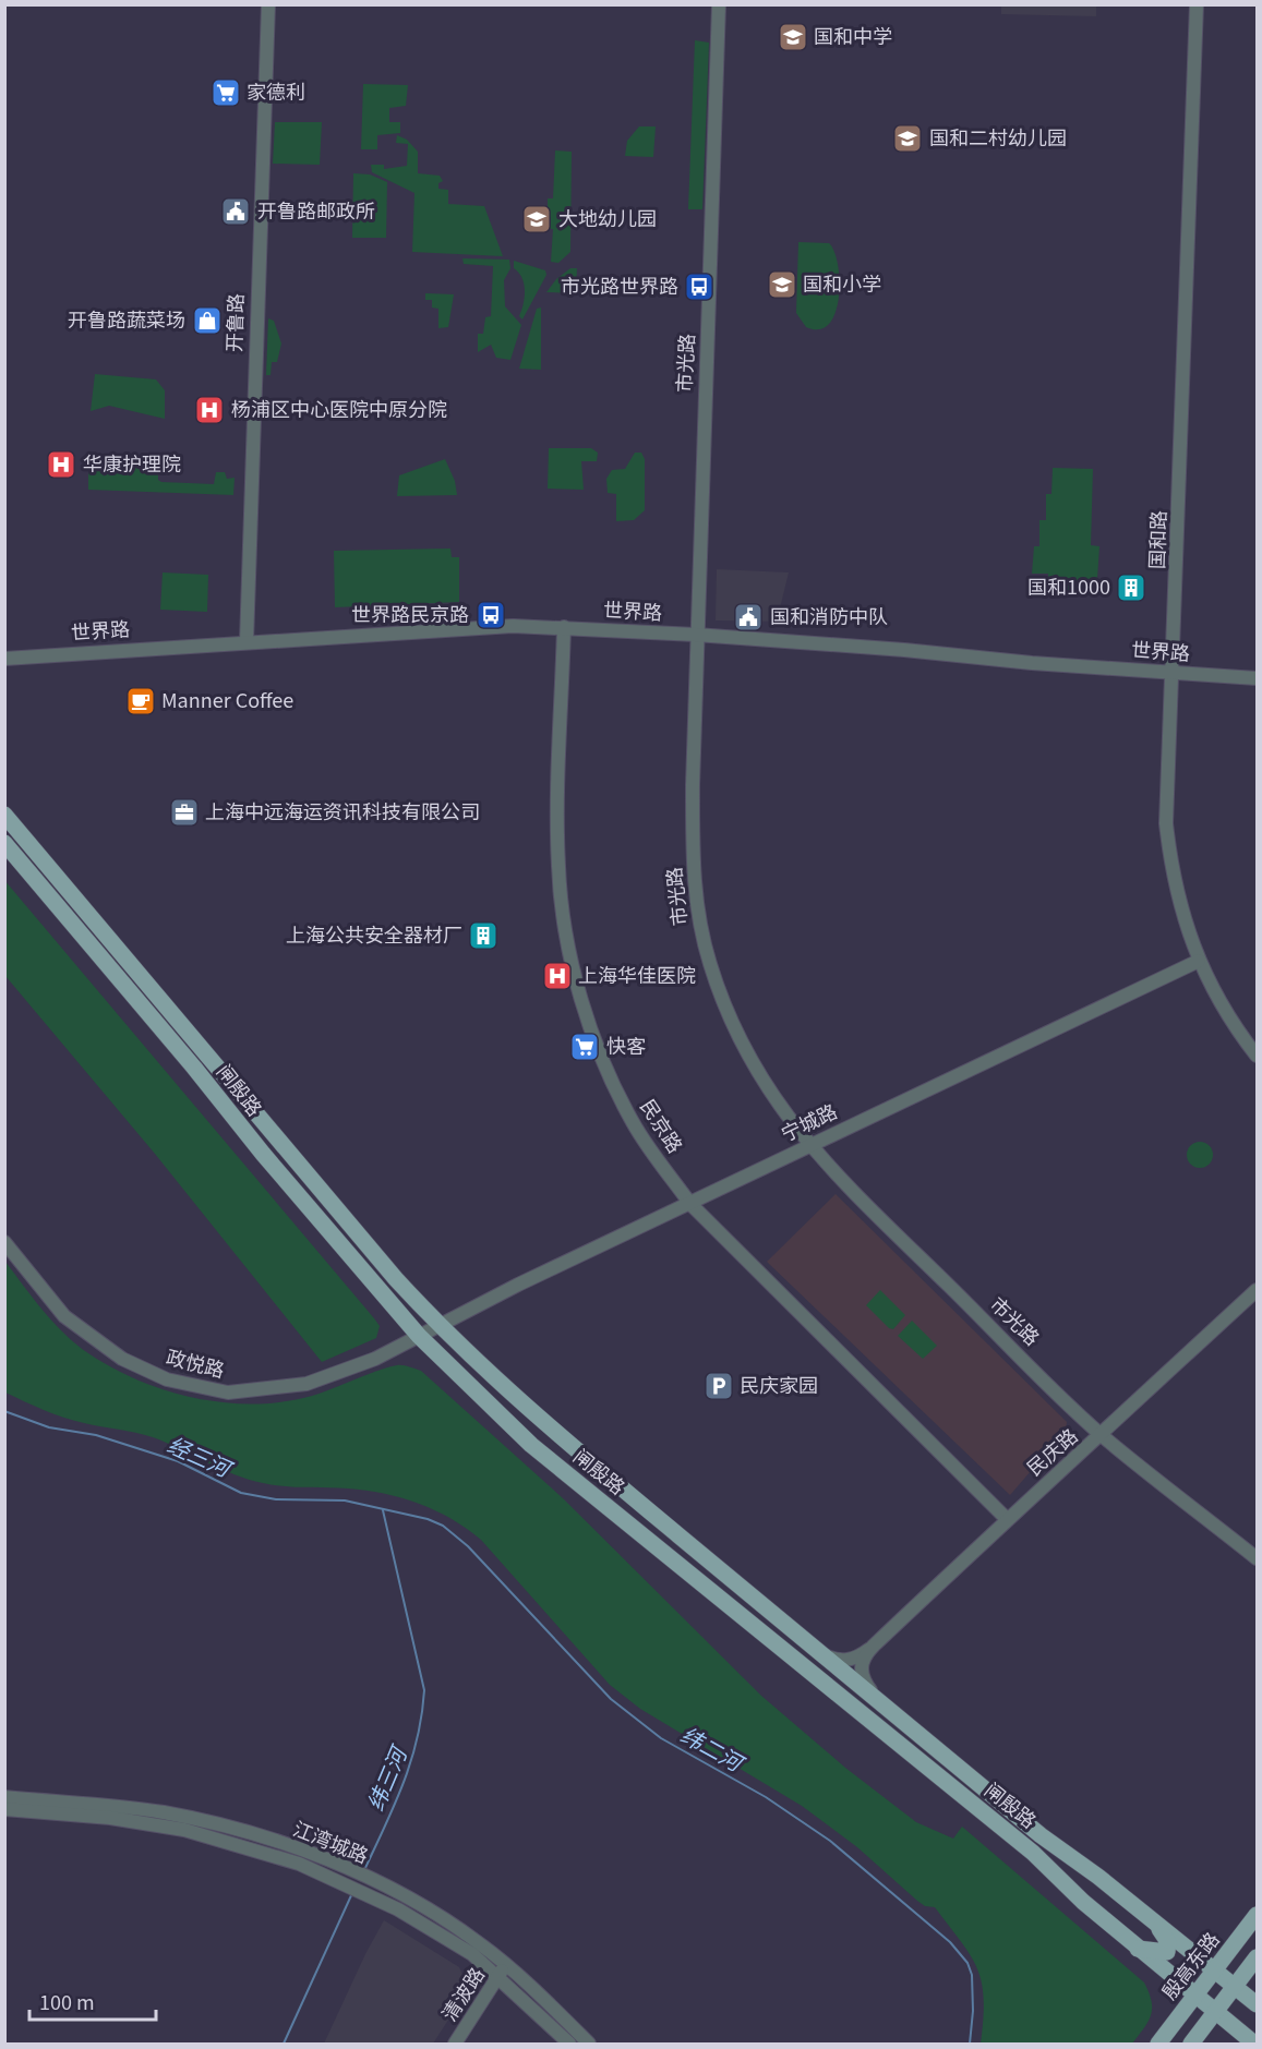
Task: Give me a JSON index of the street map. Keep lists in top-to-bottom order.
{
  "streets": {
    "main road": ["闸殷路", "殷高东路"],
    "street": [
      "开鲁路",
      "市光路",
      "国和路",
      "世界路",
      "宁城路",
      "民京路",
      "政悦路",
      "民庆路",
      "江湾城路",
      "清波路"
    ]
  },
  "crossings": [
    ["开鲁路", "世界路"],
    ["市光路", "世界路"],
    ["市光路", "宁城路"],
    ["市光路", "民庆路"],
    ["国和路", "世界路"],
    ["国和路", "宁城路"],
    ["世界路", "民京路"],
    ["闸殷路", "宁城路"],
    ["闸殷路", "政悦路"],
    ["闸殷路", "民庆路"],
    ["闸殷路", "殷高东路"],
    ["宁城路", "民京路"],
    ["宁城路", "政悦路"],
    ["民京路", "民庆路"],
    ["江湾城路", "清波路"]
  ],
  "water": ["经三河", "纬二河", "纬三河"],
  "places": {
    "school or university": [
      "国和中学",
      "国和二村幼儿园",
      "大地幼儿园",
      "国和小学"
    ],
    "supermarket": ["家德利", "快客"],
    "public building": ["开鲁路邮政所", "国和消防中队"],
    "bus stop": ["市光路世界路", "世界路民京路"],
    "shop": ["开鲁路蔬菜场"],
    "hospital": ["杨浦区中心医院中原分院", "华康护理院", "上海华佳医院"],
    "building": ["国和1000", "上海公共安全器材厂"],
    "cafe": ["Manner Coffee"],
    "office": ["上海中远海运资讯科技有限公司"],
    "parking": ["民庆家园"]
  },
  "scale_bar": "100 m"
}
